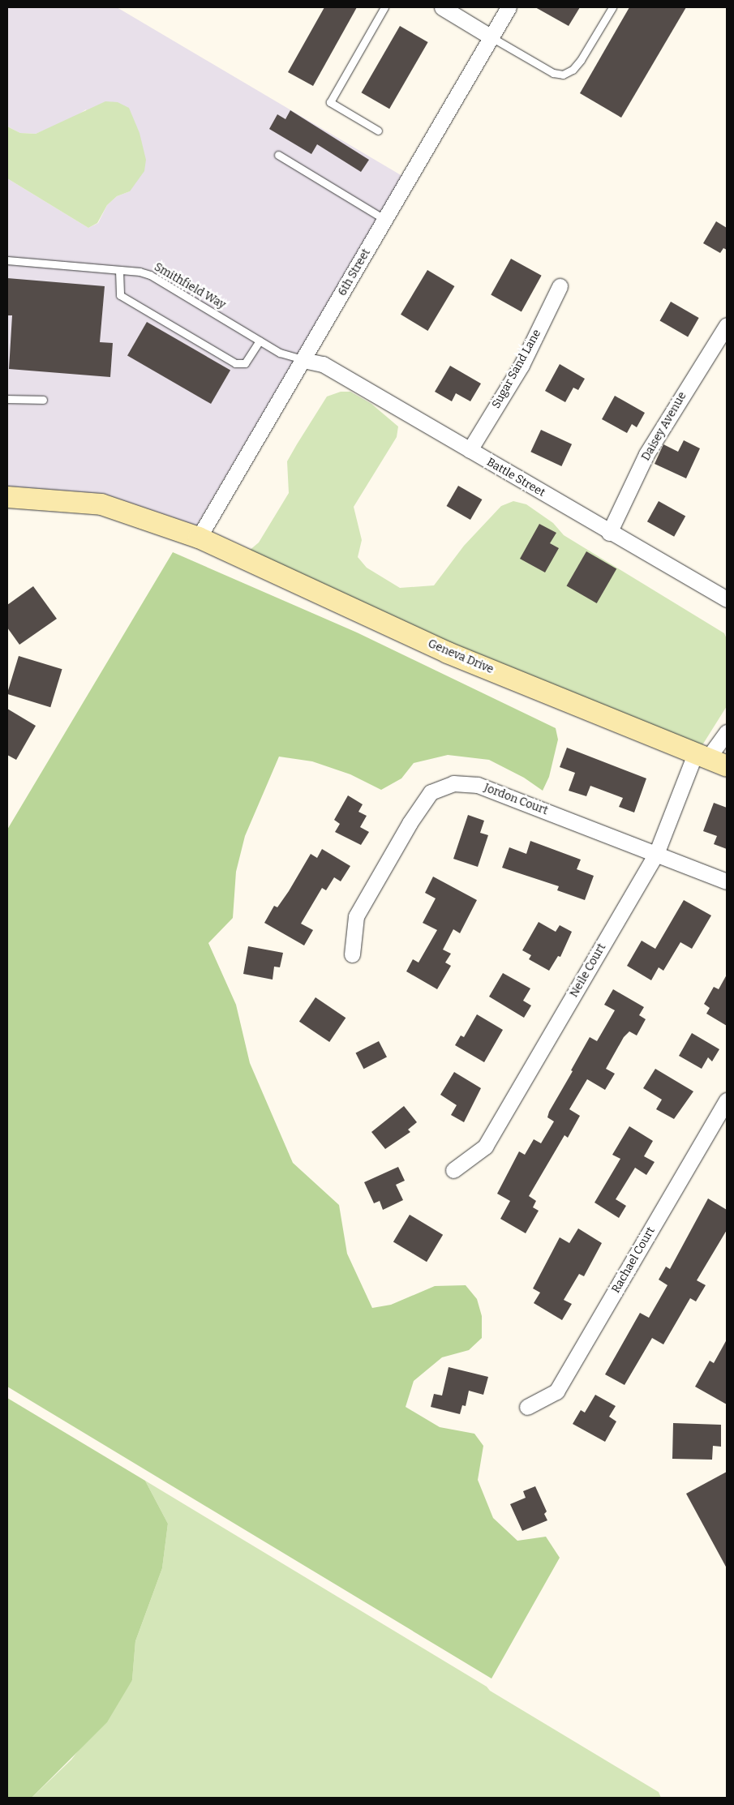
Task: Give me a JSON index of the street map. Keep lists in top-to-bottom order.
{
  "streets": {
    "main road": ["Geneva Drive"],
    "street": [
      "6th Street",
      "Sugar Sand Lane",
      "Daisey Avenue",
      "Battle Street",
      "Jordon Court",
      "Neile Court",
      "Rachael Court"
    ],
    "lane": ["Smithfield Way"]
  },
  "crossings": [
    ["6th Street", "Smithfield Way"],
    ["6th Street", "Battle Street"],
    ["6th Street", "Geneva Drive"],
    ["Smithfield Way", "Battle Street"],
    ["Sugar Sand Lane", "Battle Street"],
    ["Daisey Avenue", "Battle Street"],
    ["Geneva Drive", "Neile Court"],
    ["Jordon Court", "Neile Court"]
  ]
}
